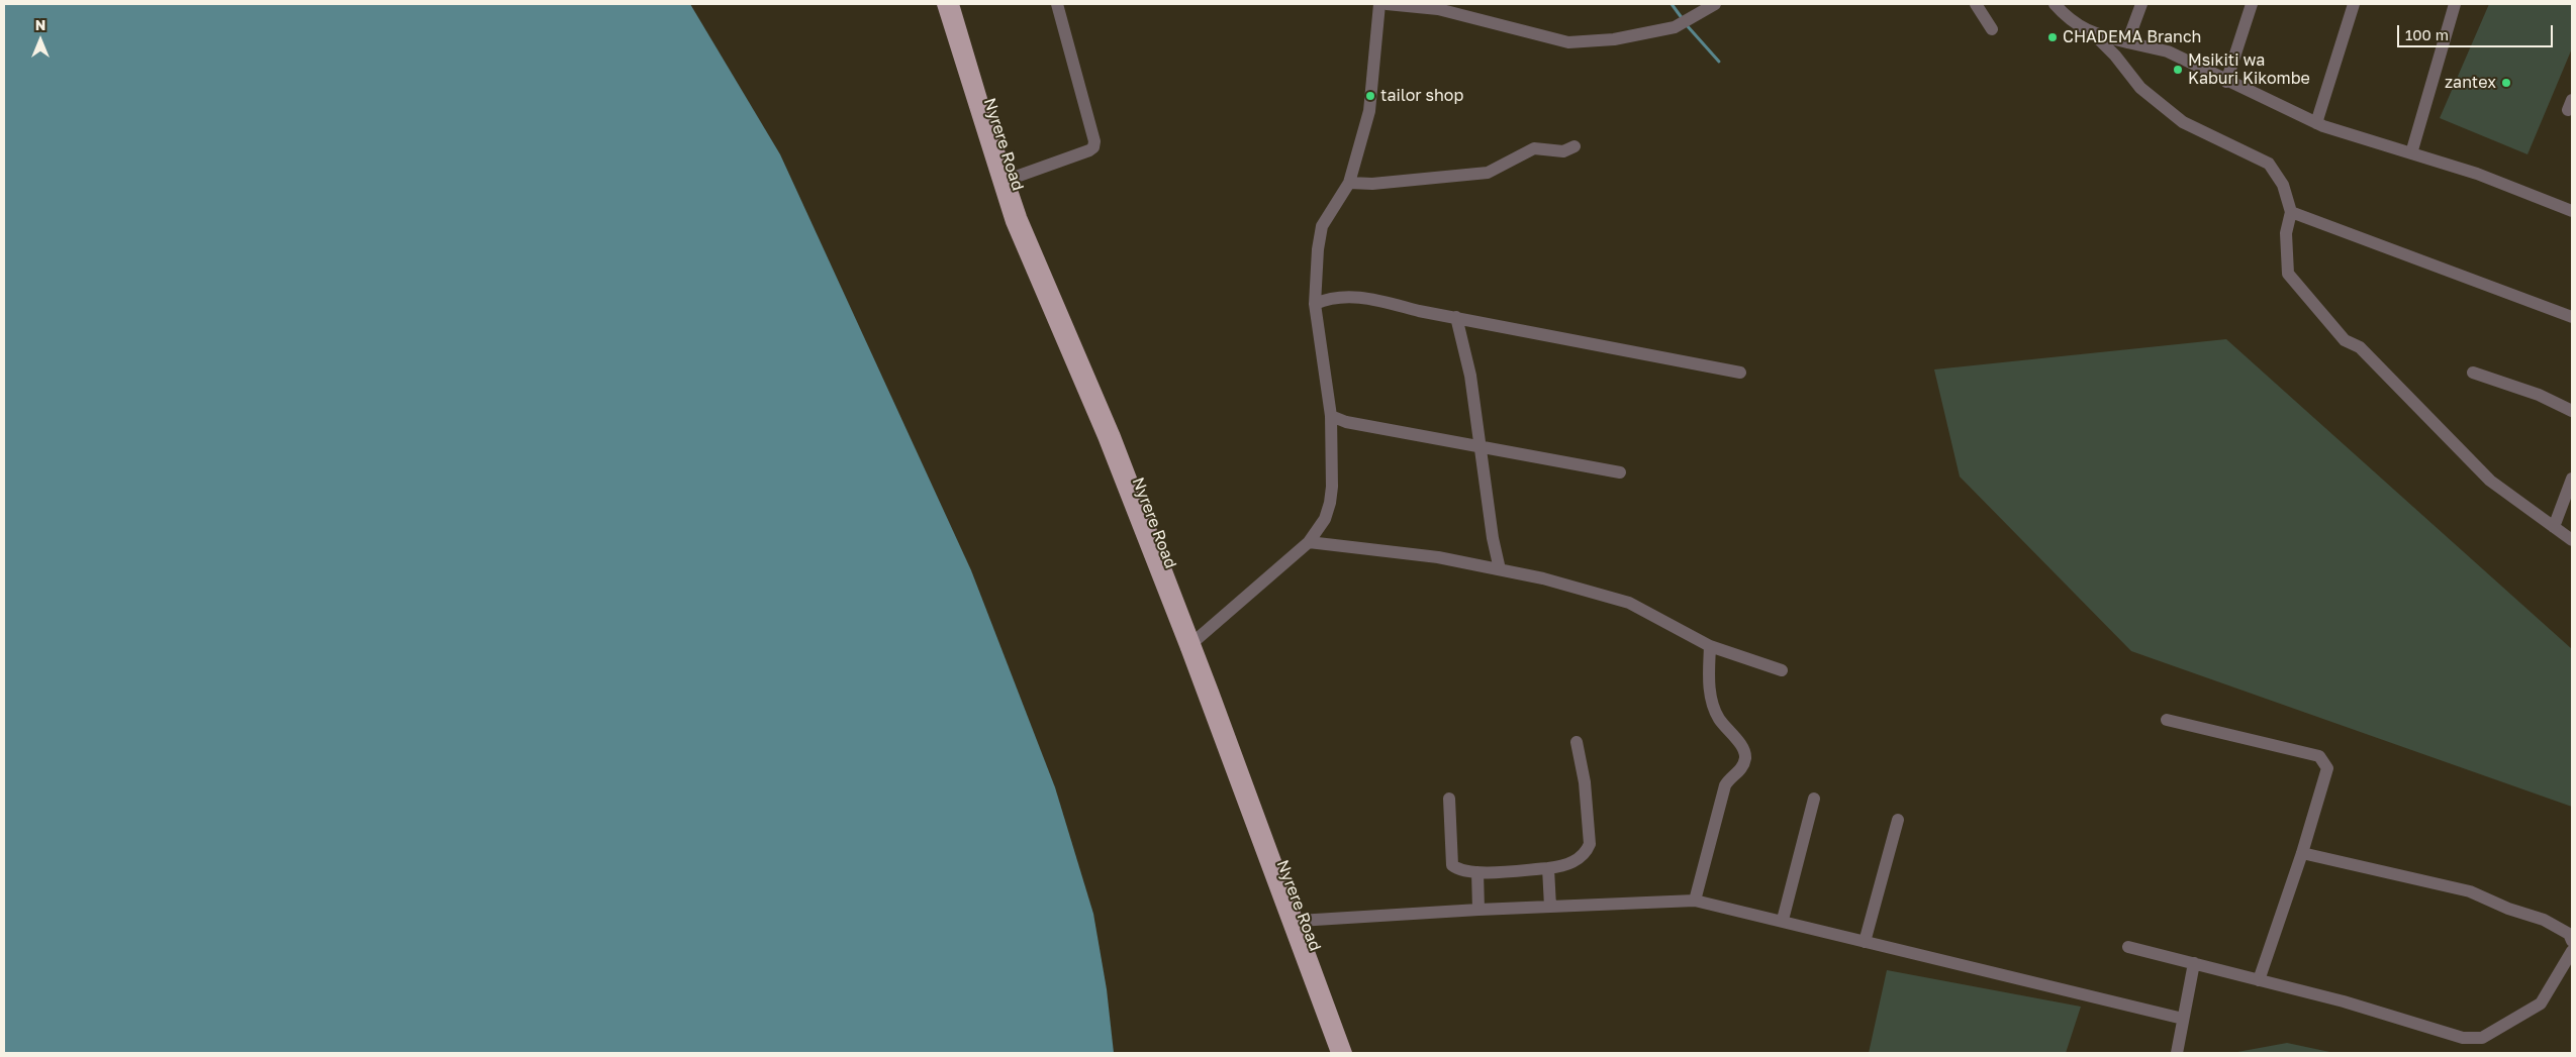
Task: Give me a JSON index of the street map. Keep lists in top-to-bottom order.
{
  "streets": {
    "main road": ["Nyrere Road"]
  },
  "places": [
    "CHADEMA Branch",
    "Msikiti wa Kaburi Kikombe",
    "zantex",
    "tailor shop"
  ],
  "scale_bar": "100 m",
  "north": "top"
}
